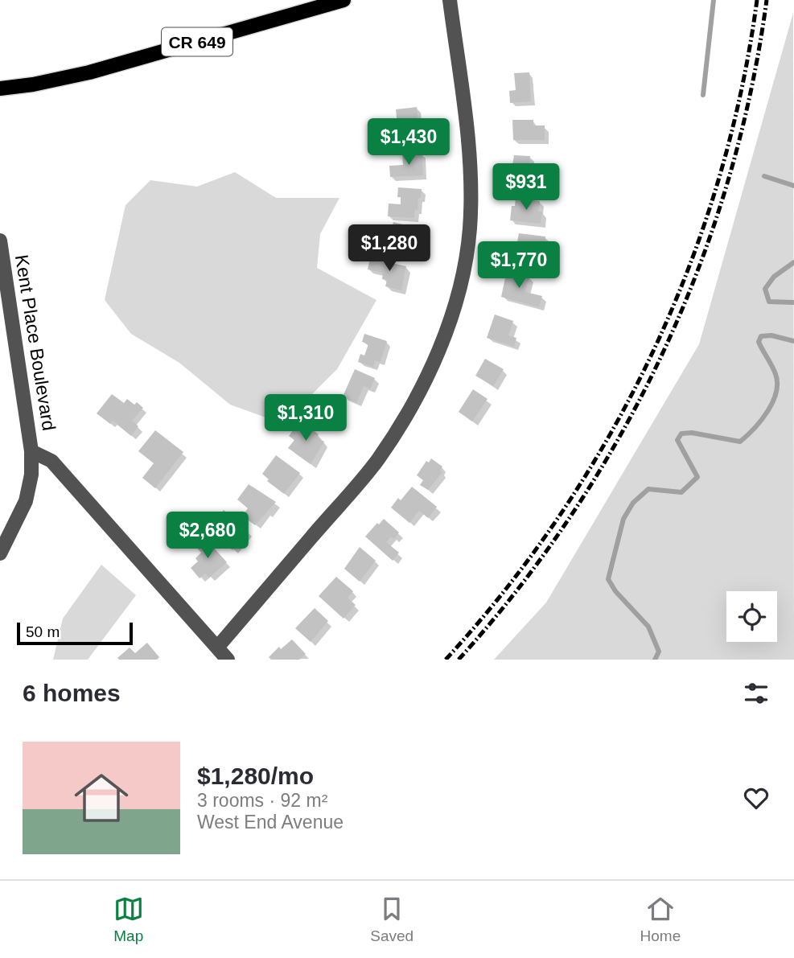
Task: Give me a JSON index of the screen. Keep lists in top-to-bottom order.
{
  "streets": {
    "main road": ["CR 649"],
    "street": ["Kent Place Boulevard"]
  },
  "scale_bar": "50 m",
  "page": {
    "price": [
      "$1,430",
      "$931",
      "$1,280",
      "$1,770",
      "$1,310",
      "$2,680"
    ],
    "scale": "50 m",
    "heading": "6 homes",
    "list": [
      {
        "name": "$1,280/mo",
        "note": "3 rooms · 92 m² · West End Avenue"
      }
    ],
    "tabs": ["Map", "Saved", "Home"]
  }
}
